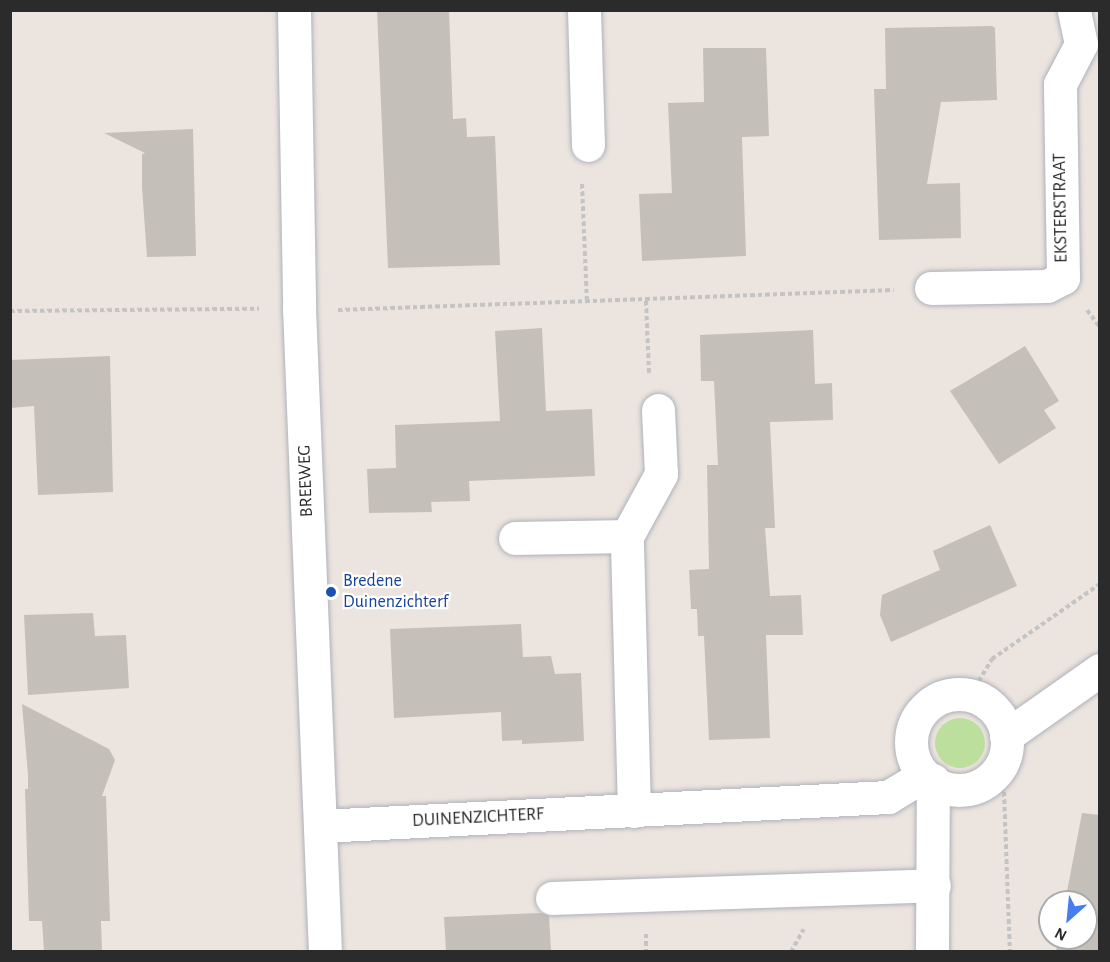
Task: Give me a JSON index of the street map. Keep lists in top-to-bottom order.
{
  "streets": {
    "street": ["EKSTERSTRAAT", "BREEWEG", "DUINENZICHTERF"]
  },
  "crossings": [
    ["BREEWEG", "DUINENZICHTERF"]
  ],
  "places": ["Bredene Duinenzichterf"],
  "north": "bottom left"
}
